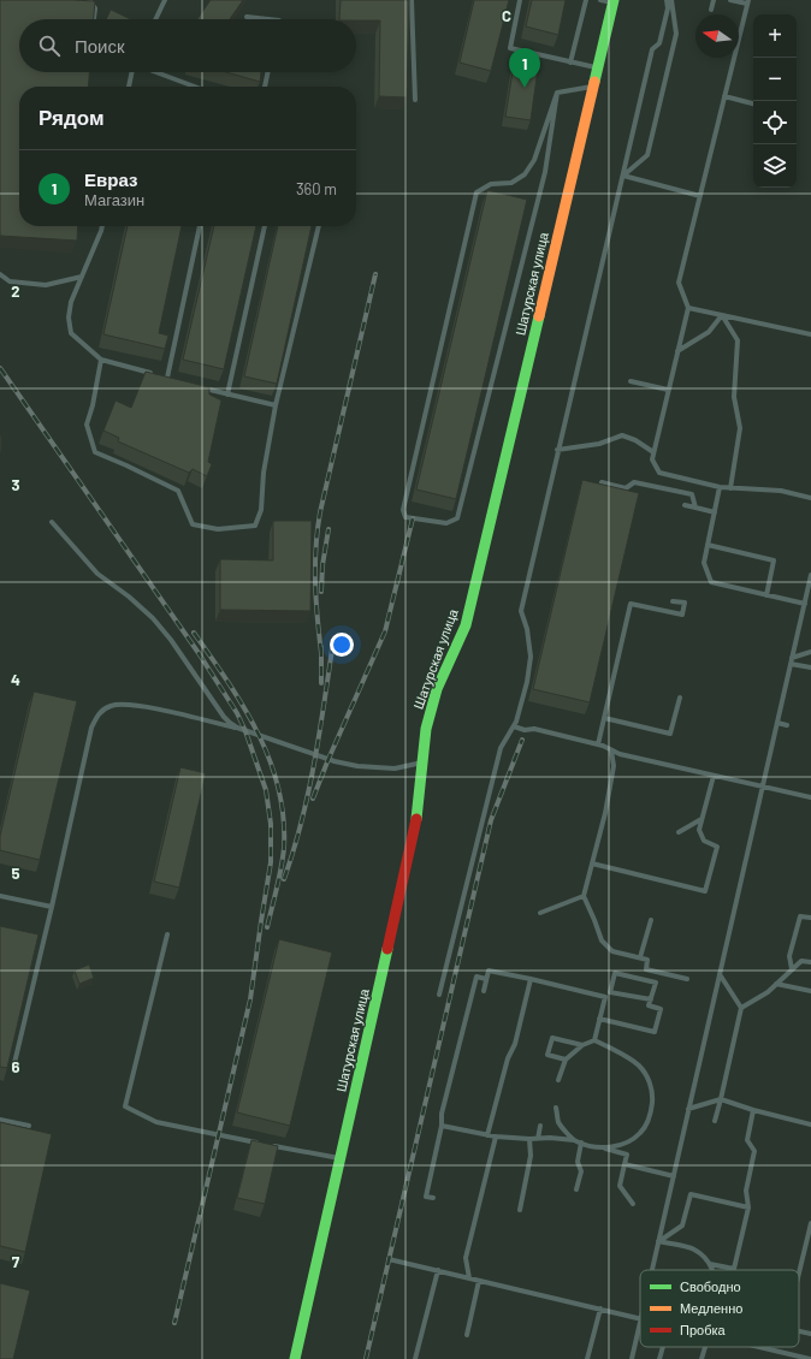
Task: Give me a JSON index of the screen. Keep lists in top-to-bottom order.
{
  "streets": {
    "street": ["Шатурская улица"]
  },
  "legend": ["Свободно", "Медленно", "Пробка"],
  "north": "left",
  "page": {
    "map_buttons": ["+", "−"],
    "search": "Поиск",
    "pins": "1",
    "heading": "Рядом",
    "list": [
      {
        "mark": "1",
        "name": "Евраз",
        "note": "Магазин",
        "value": "360 m"
      }
    ]
  },
  "grid": {
    "columns": ["C"],
    "rows": [
      "2",
      "3",
      "4",
      "5",
      "6",
      "7"
    ]
  }
}
